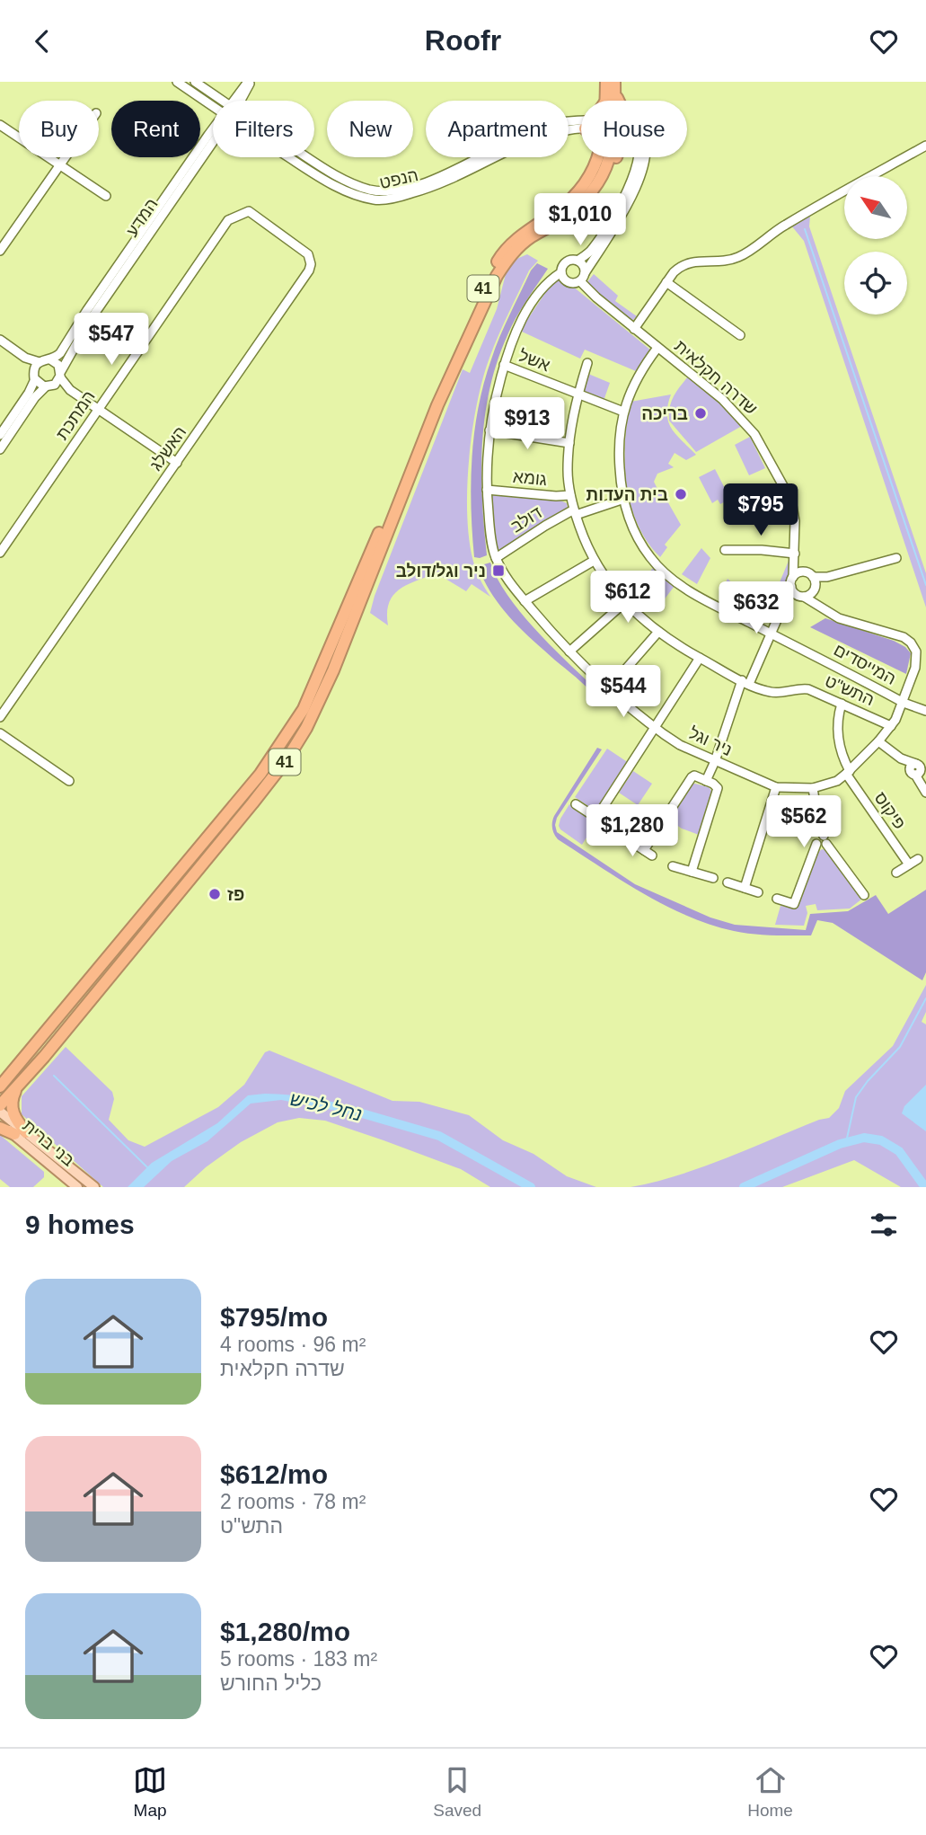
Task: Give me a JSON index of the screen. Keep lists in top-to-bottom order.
{
  "streets": {
    "highway": ["41"],
    "main road": ["בני ברית"],
    "street": [
      "הנפט",
      "המדע",
      "אשל",
      "שדרה חקלאית",
      "המתכת",
      "האשלג",
      "גומא",
      "דולב",
      "המייסדים",
      "התש\"ט",
      "ניר וגל",
      "פיקוס"
    ]
  },
  "crossings": [
    ["אשל", "המייסדים"],
    ["אשל", "התש\"ט"],
    ["אשל", "ניר וגל"],
    ["שדרה חקלאית", "המייסדים"],
    ["שדרה חקלאית", "התש\"ט"],
    ["שדרה חקלאית", "ניר וגל"],
    ["המתכת", "האשלג"],
    ["גומא", "התש\"ט"],
    ["גומא", "ניר וגל"],
    ["דולב", "המייסדים"],
    ["דולב", "התש\"ט"],
    ["דולב", "ניר וגל"],
    ["המייסדים", "ניר וגל"],
    ["התש\"ט", "ניר וגל"],
    ["התש\"ט", "פיקוס"],
    ["ניר וגל", "פיקוס"]
  ],
  "water": ["נחל לכיש"],
  "places": {
    "other": ["בריכה", "בית העדות", "פז"],
    "transit": ["ניר וגל/דולב"]
  },
  "north": "top left",
  "page": {
    "header": "Roofr",
    "chip": [
      "Buy",
      "Rent",
      "Filters",
      "New",
      "Apartment",
      "House"
    ],
    "price": [
      "$1,010",
      "$547",
      "$913",
      "$795",
      "$612",
      "$632",
      "$544",
      "$562",
      "$1,280"
    ],
    "heading": "9 homes",
    "list": [
      {
        "name": "$795/mo",
        "note": "4 rooms · 96 m² · שדרה חקלאית"
      },
      {
        "name": "$612/mo",
        "note": "2 rooms · 78 m² · התש\"ט"
      },
      {
        "name": "$1,280/mo",
        "note": "5 rooms · 183 m² · כליל החורש"
      }
    ],
    "tabs": ["Map", "Saved", "Home"]
  }
}
